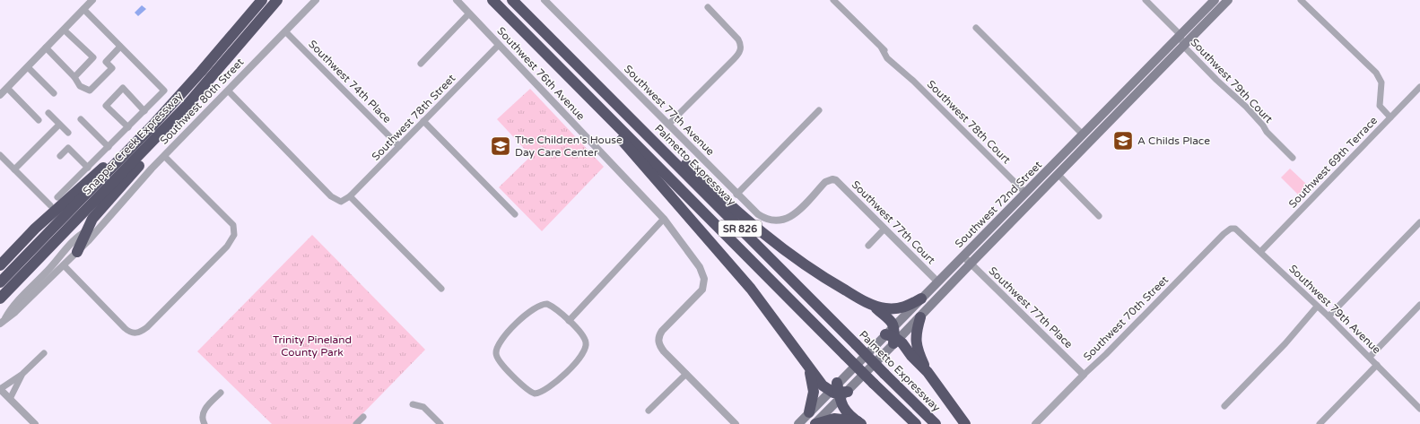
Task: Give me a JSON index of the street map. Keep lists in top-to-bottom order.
{
  "streets": {
    "highway": ["Snapper Creek Expressway", "Palmetto Expressway", "SR 826"],
    "main road": ["Southwest 72nd Street"],
    "street": [
      "Southwest 76th Avenue",
      "Southwest 79th Court",
      "Southwest 74th Place",
      "Southwest 80th Street",
      "Southwest 77th Avenue",
      "Southwest 78th Street",
      "Southwest 78th Court",
      "Southwest 69th Terrace",
      "Southwest 77th Court",
      "Southwest 77th Place",
      "Southwest 79th Avenue",
      "Southwest 70th Street"
    ]
  },
  "crossings": [
    ["Southwest 76th Avenue", "Southwest 78th Street"],
    ["Southwest 79th Court", "Southwest 72nd Street"],
    ["Southwest 74th Place", "Southwest 80th Street"],
    ["Southwest 74th Place", "Southwest 78th Street"],
    ["Southwest 80th Street", "Southwest 78th Street"],
    ["Southwest 77th Avenue", "Southwest 77th Court"],
    ["Southwest 78th Court", "Southwest 72nd Street"],
    ["Southwest 69th Terrace", "Southwest 79th Avenue"],
    ["Southwest 72nd Street", "Southwest 77th Court"],
    ["Southwest 72nd Street", "Southwest 77th Place"],
    ["Southwest 77th Place", "Southwest 70th Street"],
    ["Southwest 79th Avenue", "Southwest 70th Street"]
  ],
  "parks": ["Trinity Pineland County Park"],
  "places": {
    "school or university": ["A Childs Place", "The Children's House Day Care Center"]
  }
}
